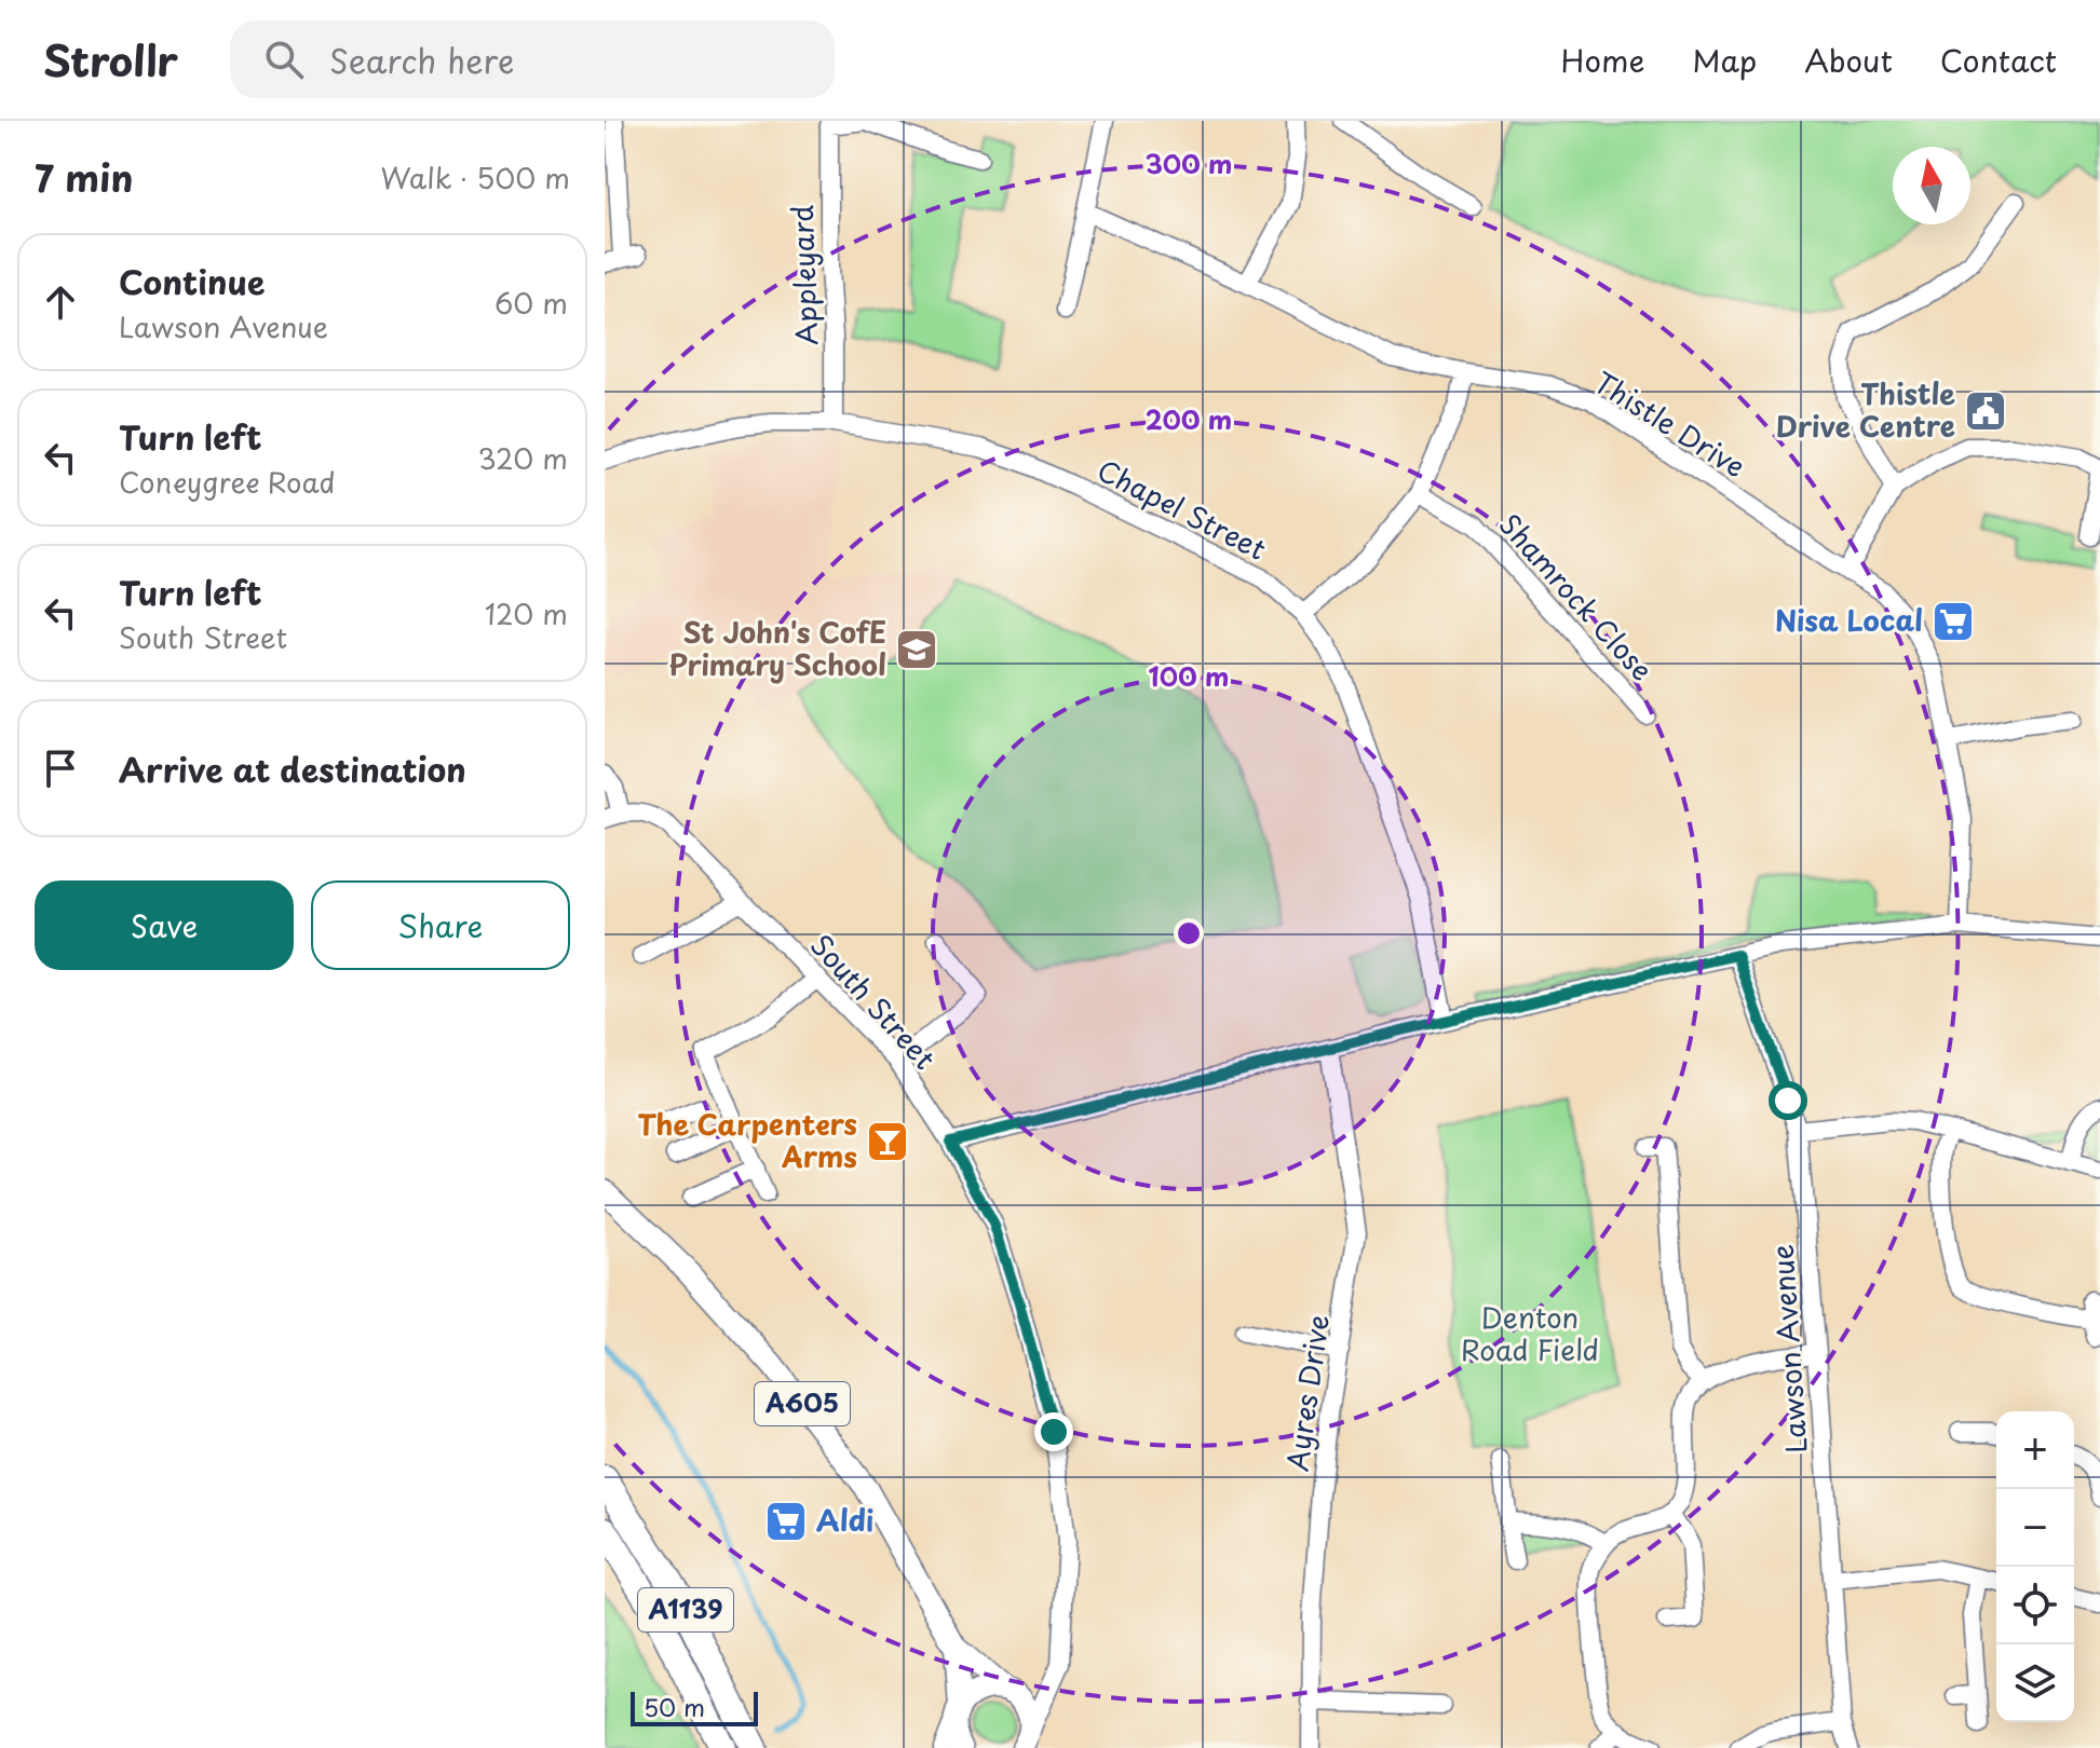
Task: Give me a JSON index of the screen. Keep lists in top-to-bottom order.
{
  "streets": {
    "highway": ["A1139"],
    "main road": ["A605"],
    "street": [
      "Appleyard",
      "Thistle Drive",
      "Chapel Street",
      "Shamrock Close",
      "South Street",
      "Lawson Avenue",
      "Ayres Drive"
    ]
  },
  "crossings": [
    ["Appleyard", "Chapel Street"],
    ["South Street", "A605"]
  ],
  "parks": ["Denton Road Field"],
  "places": {
    "public building": ["Thistle Drive Centre"],
    "supermarket": ["Nisa Local", "Aldi"],
    "school or university": ["St John's CofE Primary School"],
    "bar": ["The Carpenters Arms"]
  },
  "scale_bar": "50 m",
  "north": "top",
  "page": {
    "header": "Strollr",
    "search": "Search here",
    "nav": [
      "Home",
      "Map",
      "About",
      "Contact"
    ],
    "heading": ["7 min", "Walk · 500 m"],
    "list": [
      ["Continue", "Lawson Avenue", "60 m"],
      ["Turn left", "Coneygree Road", "320 m"],
      ["Turn left", "South Street", "120 m"],
      "Arrive at destination"
    ],
    "buttons": ["Save", "Share"],
    "map_buttons": ["+", "−"],
    "scale": "50 m"
  },
  "rings": ["300 m", "200 m", "100 m"]
}
